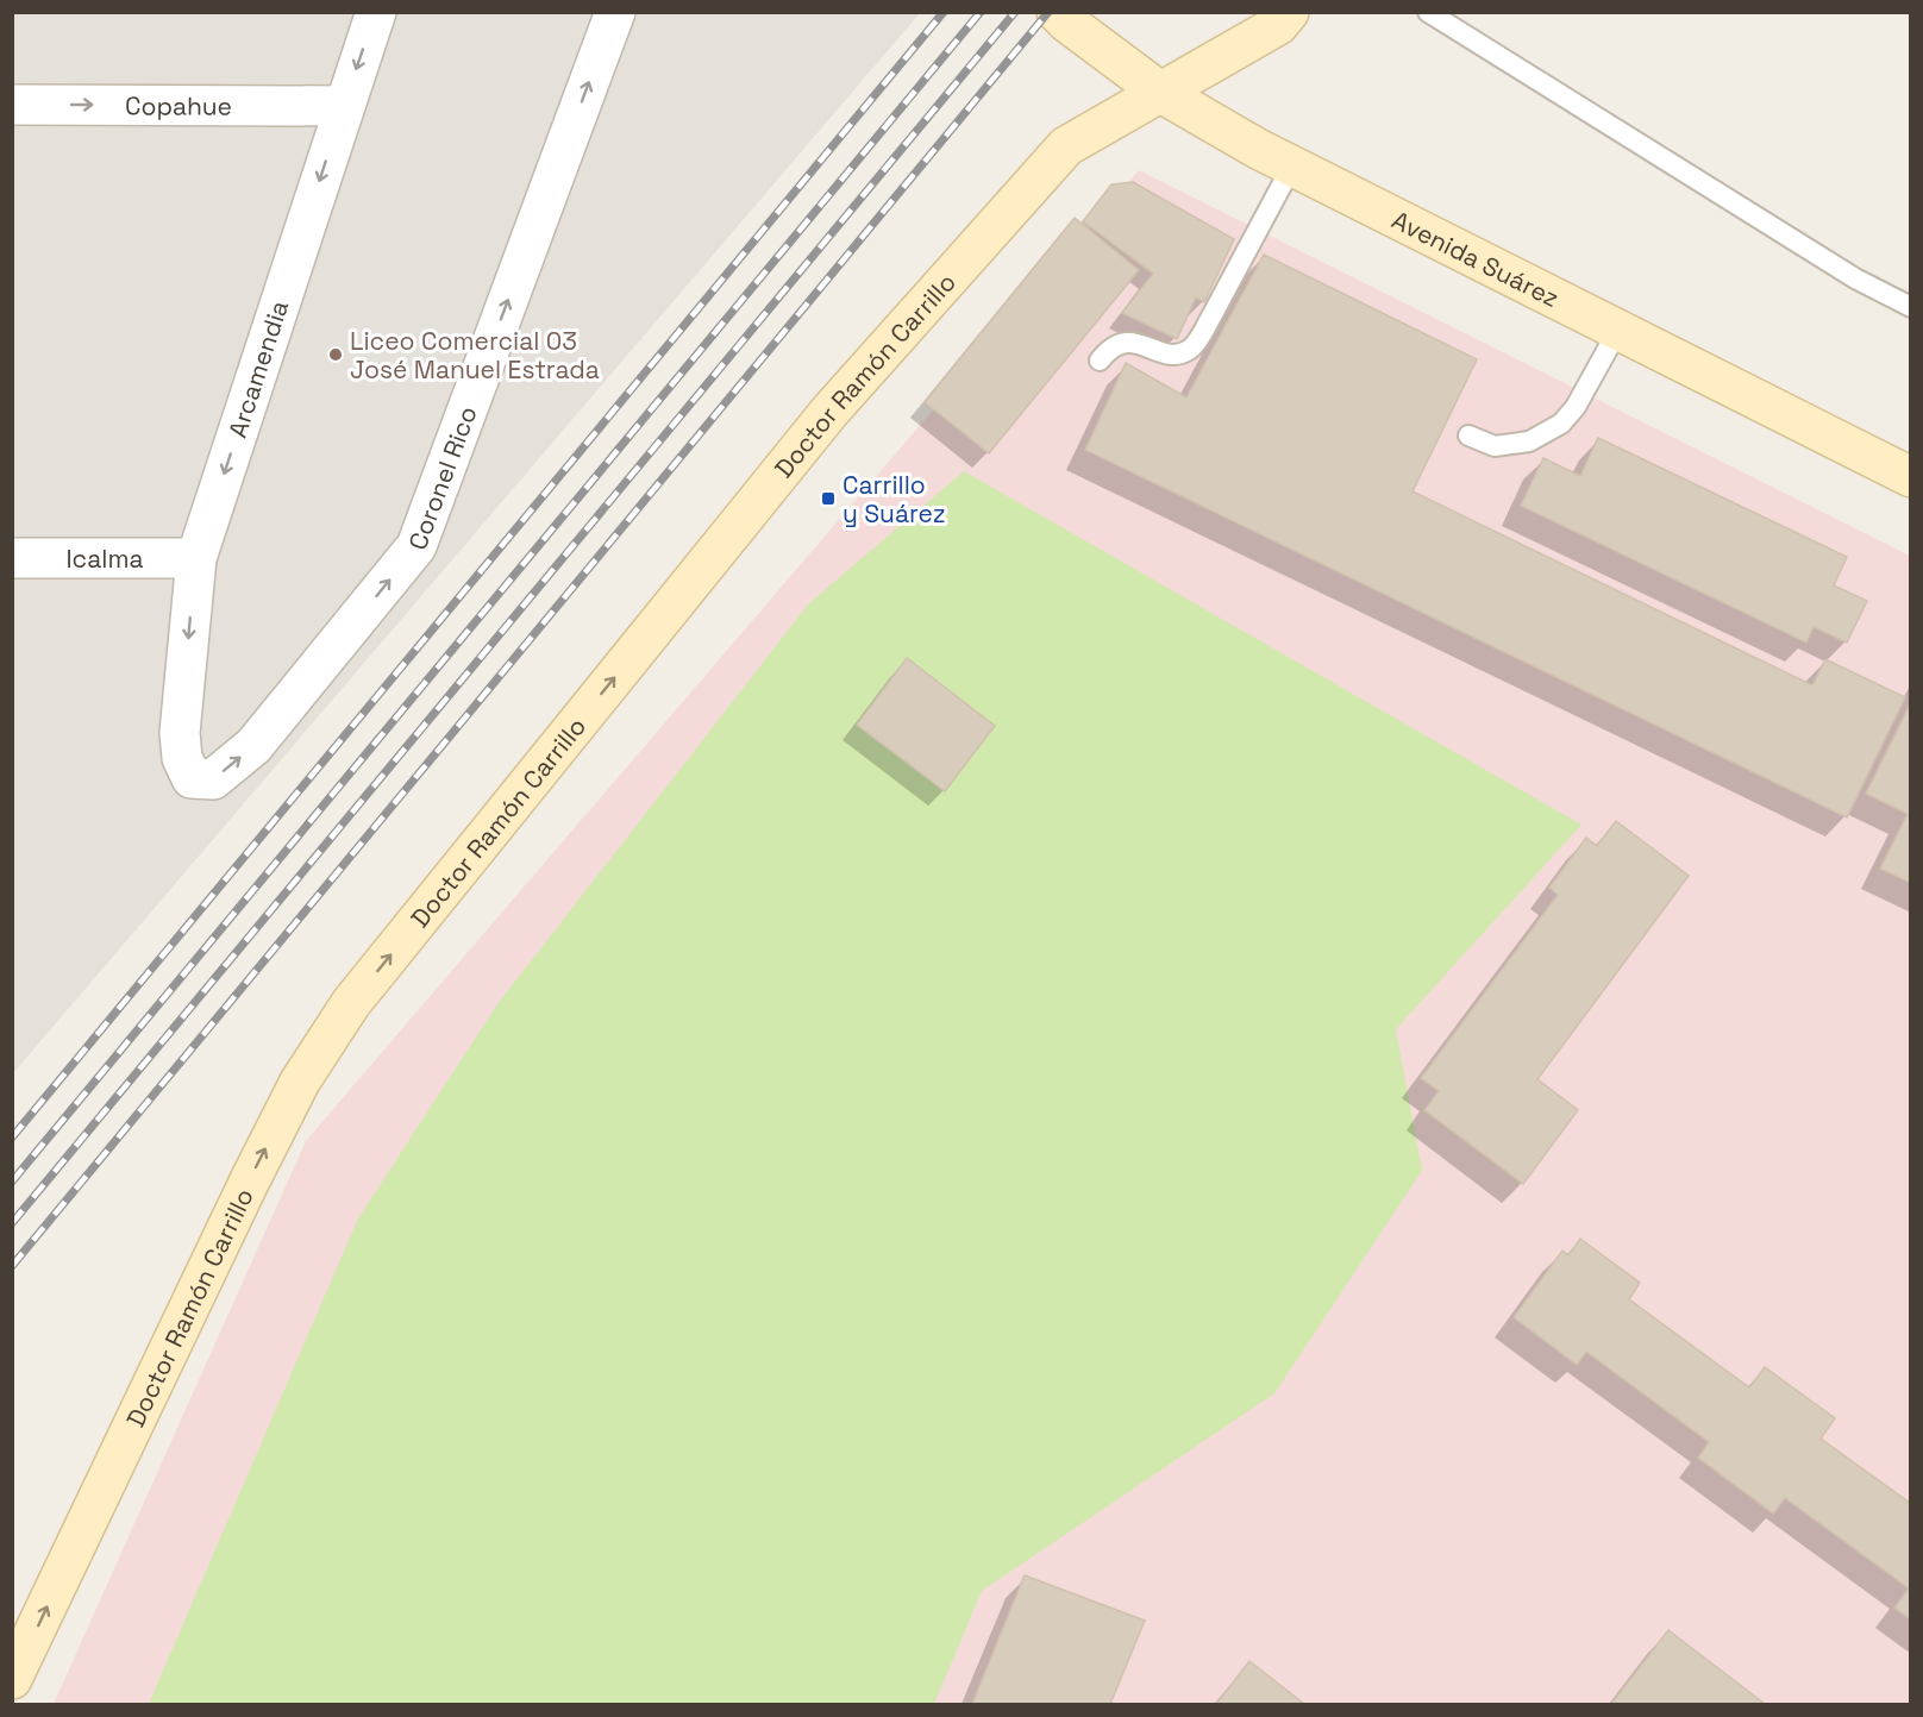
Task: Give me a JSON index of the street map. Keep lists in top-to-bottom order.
{
  "streets": {
    "main road": ["Avenida Suárez", "Doctor Ramón Carrillo"],
    "street": [
      "Copahue",
      "Arcamendia",
      "Coronel Rico",
      "Icalma"
    ]
  },
  "crossings": [
    ["Copahue", "Arcamendia"],
    ["Avenida Suárez", "Doctor Ramón Carrillo"],
    ["Arcamendia", "Coronel Rico"],
    ["Arcamendia", "Icalma"]
  ],
  "one_way": [
    "Copahue",
    "Arcamendia",
    "Doctor Ramón Carrillo",
    "Coronel Rico"
  ],
  "places": {
    "other": ["Liceo Comercial 03 José Manuel Estrada"],
    "transit": ["Carrillo y Suárez"]
  }
}
